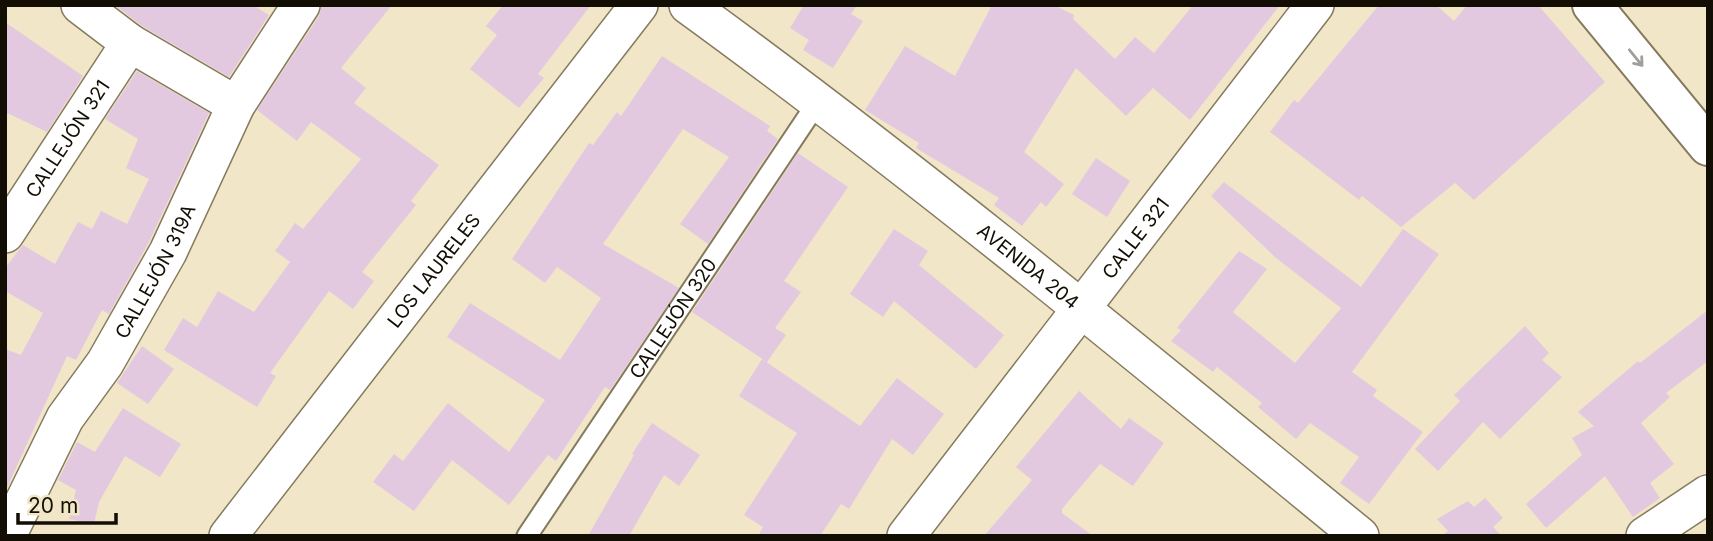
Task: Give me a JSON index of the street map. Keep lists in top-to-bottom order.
{
  "streets": {
    "street": [
      "CALLEJÓN 321",
      "CALLE 321",
      "AVENIDA 204",
      "CALLEJÓN 319A",
      "LOS LAURELES"
    ],
    "lane": ["CALLEJÓN 320"]
  },
  "crossings": [
    ["CALLE 321", "AVENIDA 204"],
    ["AVENIDA 204", "CALLEJÓN 320"]
  ],
  "scale_bar": "20 m"
}
